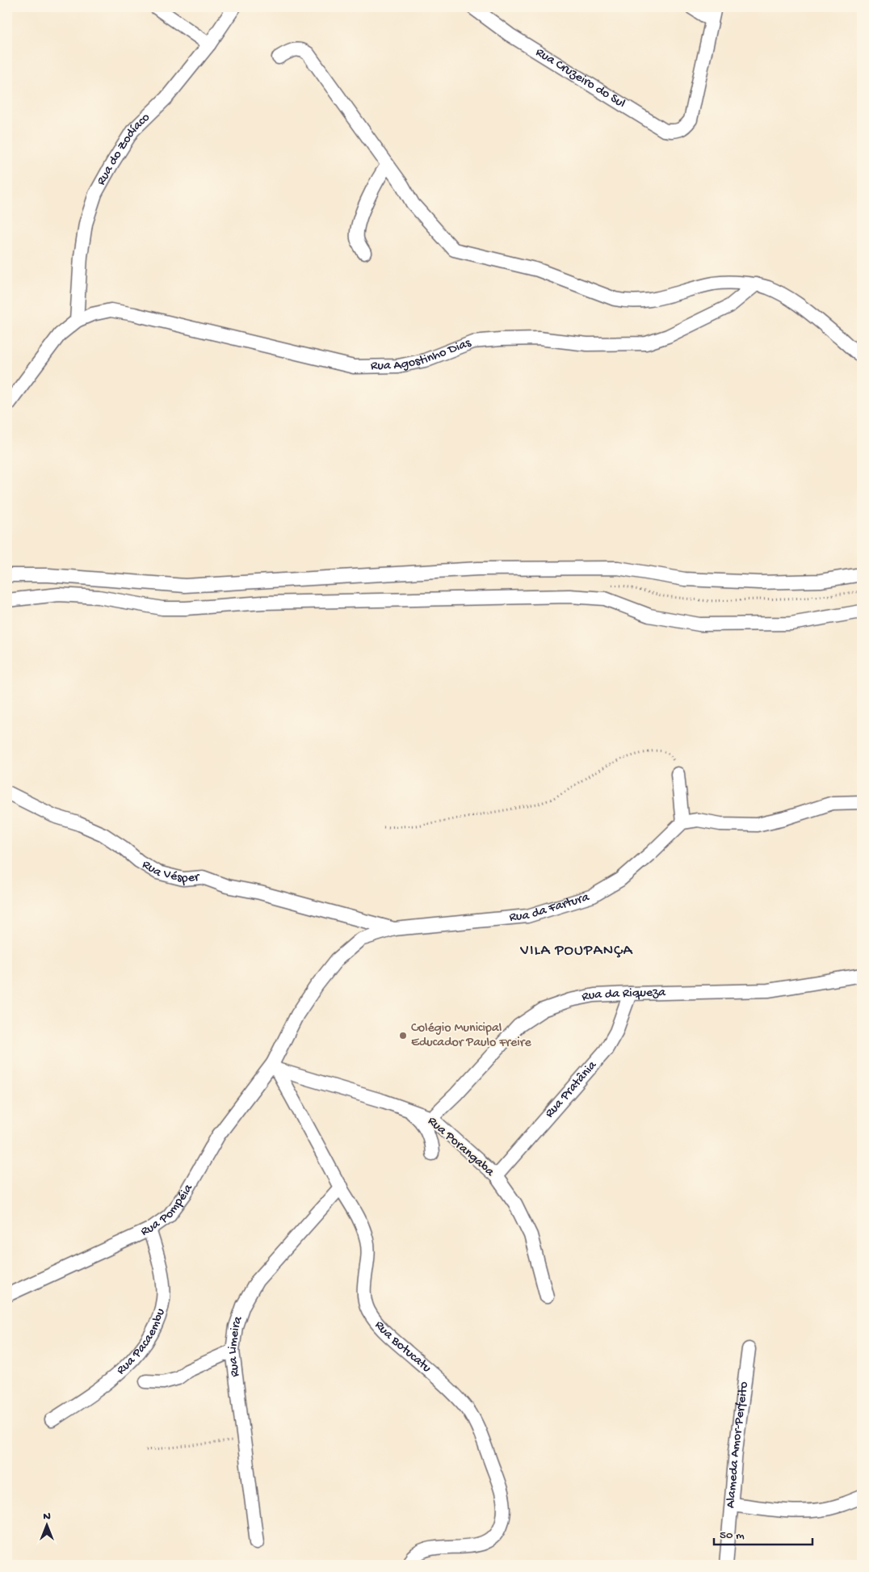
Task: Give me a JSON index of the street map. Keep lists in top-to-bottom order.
{
  "streets": {
    "street": [
      "Rua Cruzeiro do Sul",
      "Rua do Zodíaco",
      "Rua Agostinho Dias",
      "Rua Vésper",
      "Rua da Fartura",
      "Rua da Riqueza",
      "Rua Pratânia",
      "Rua Porangaba",
      "Rua Pompéia",
      "Rua Pacaembu",
      "Rua Botucatu",
      "Rua Limeira",
      "Alameda Amor-Perfeito"
    ]
  },
  "crossings": [
    ["Rua do Zodíaco", "Rua Agostinho Dias"],
    ["Rua Vésper", "Rua da Fartura"],
    ["Rua da Fartura", "Rua Porangaba"],
    ["Rua da Fartura", "Rua Pompéia"],
    ["Rua da Fartura", "Rua Botucatu"],
    ["Rua da Riqueza", "Rua Pratânia"],
    ["Rua da Riqueza", "Rua Porangaba"],
    ["Rua Pratânia", "Rua Porangaba"],
    ["Rua Porangaba", "Rua Pompéia"],
    ["Rua Porangaba", "Rua Botucatu"],
    ["Rua Pompéia", "Rua Pacaembu"],
    ["Rua Pompéia", "Rua Botucatu"],
    ["Rua Botucatu", "Rua Limeira"]
  ],
  "districts": ["VILA POUPANÇA"],
  "places": ["Colégio Municipal Educador Paulo Freire"],
  "scale_bar": "50 m",
  "north": "top"
}
